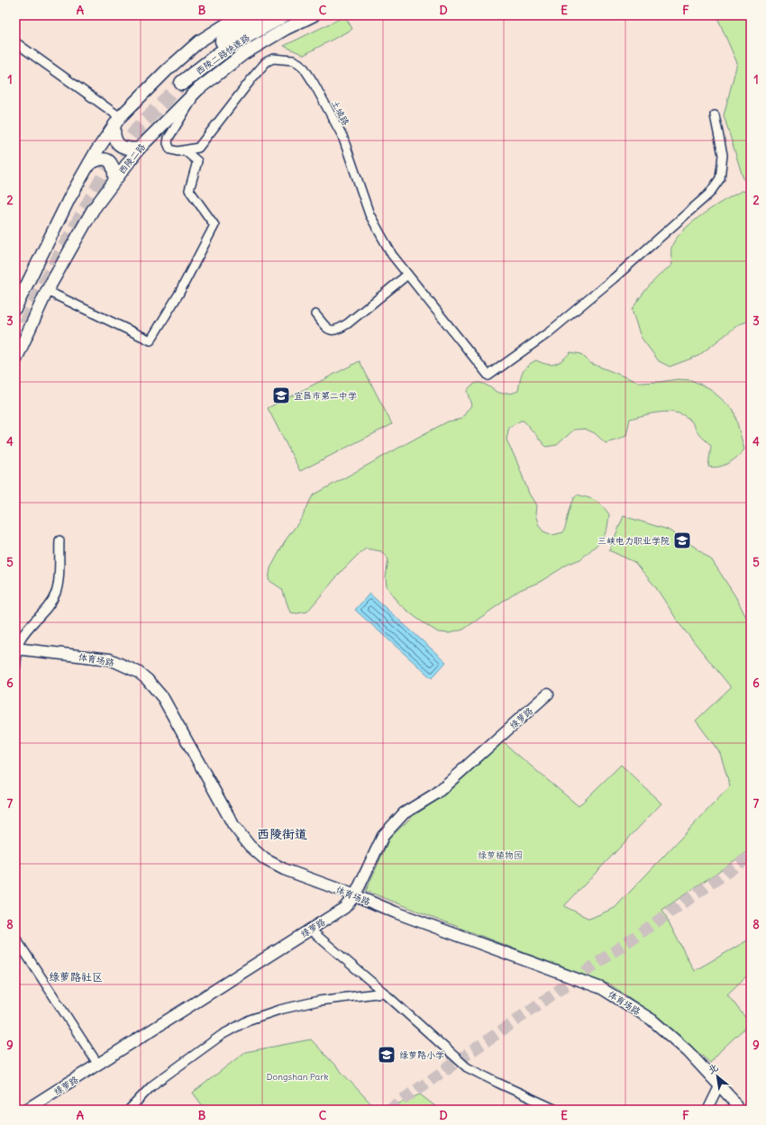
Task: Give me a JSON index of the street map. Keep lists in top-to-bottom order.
{
  "streets": {
    "highway": ["西陵二路快速路"],
    "main road": ["西陵二路", "体育场路", "绿萝路"],
    "street": ["土城路"]
  },
  "crossings": [
    ["体育场路", "绿萝路"]
  ],
  "districts": ["西陵街道", "绿萝路社区"],
  "parks": ["绿萝植物园", "Dongshan Park"],
  "places": {
    "school or university": ["宜昌市第二中学", "三峡电力职业学院", "绿萝路小学"]
  },
  "north": "top left",
  "grid": {
    "columns": [
      "A",
      "B",
      "C",
      "D",
      "E",
      "F"
    ],
    "rows": [
      "1",
      "2",
      "3",
      "4",
      "5",
      "6",
      "7",
      "8",
      "9"
    ]
  }
}
